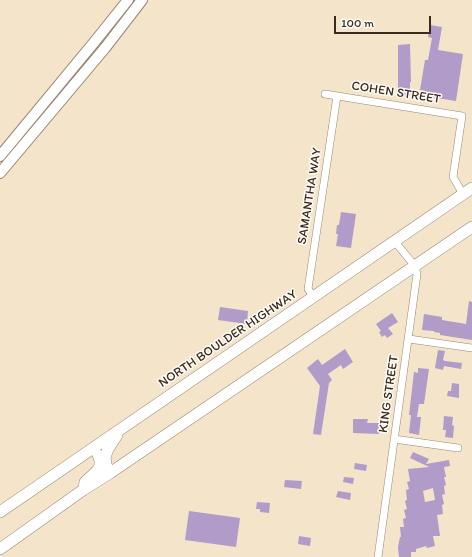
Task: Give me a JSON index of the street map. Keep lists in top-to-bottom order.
{
  "streets": {
    "main road": ["NORTH BOULDER HIGHWAY"],
    "street": ["COHEN STREET", "SAMANTHA WAY", "KING STREET"]
  },
  "crossings": [
    ["COHEN STREET", "SAMANTHA WAY"],
    ["COHEN STREET", "NORTH BOULDER HIGHWAY"],
    ["SAMANTHA WAY", "NORTH BOULDER HIGHWAY"]
  ],
  "scale_bar": "100 m"
}
